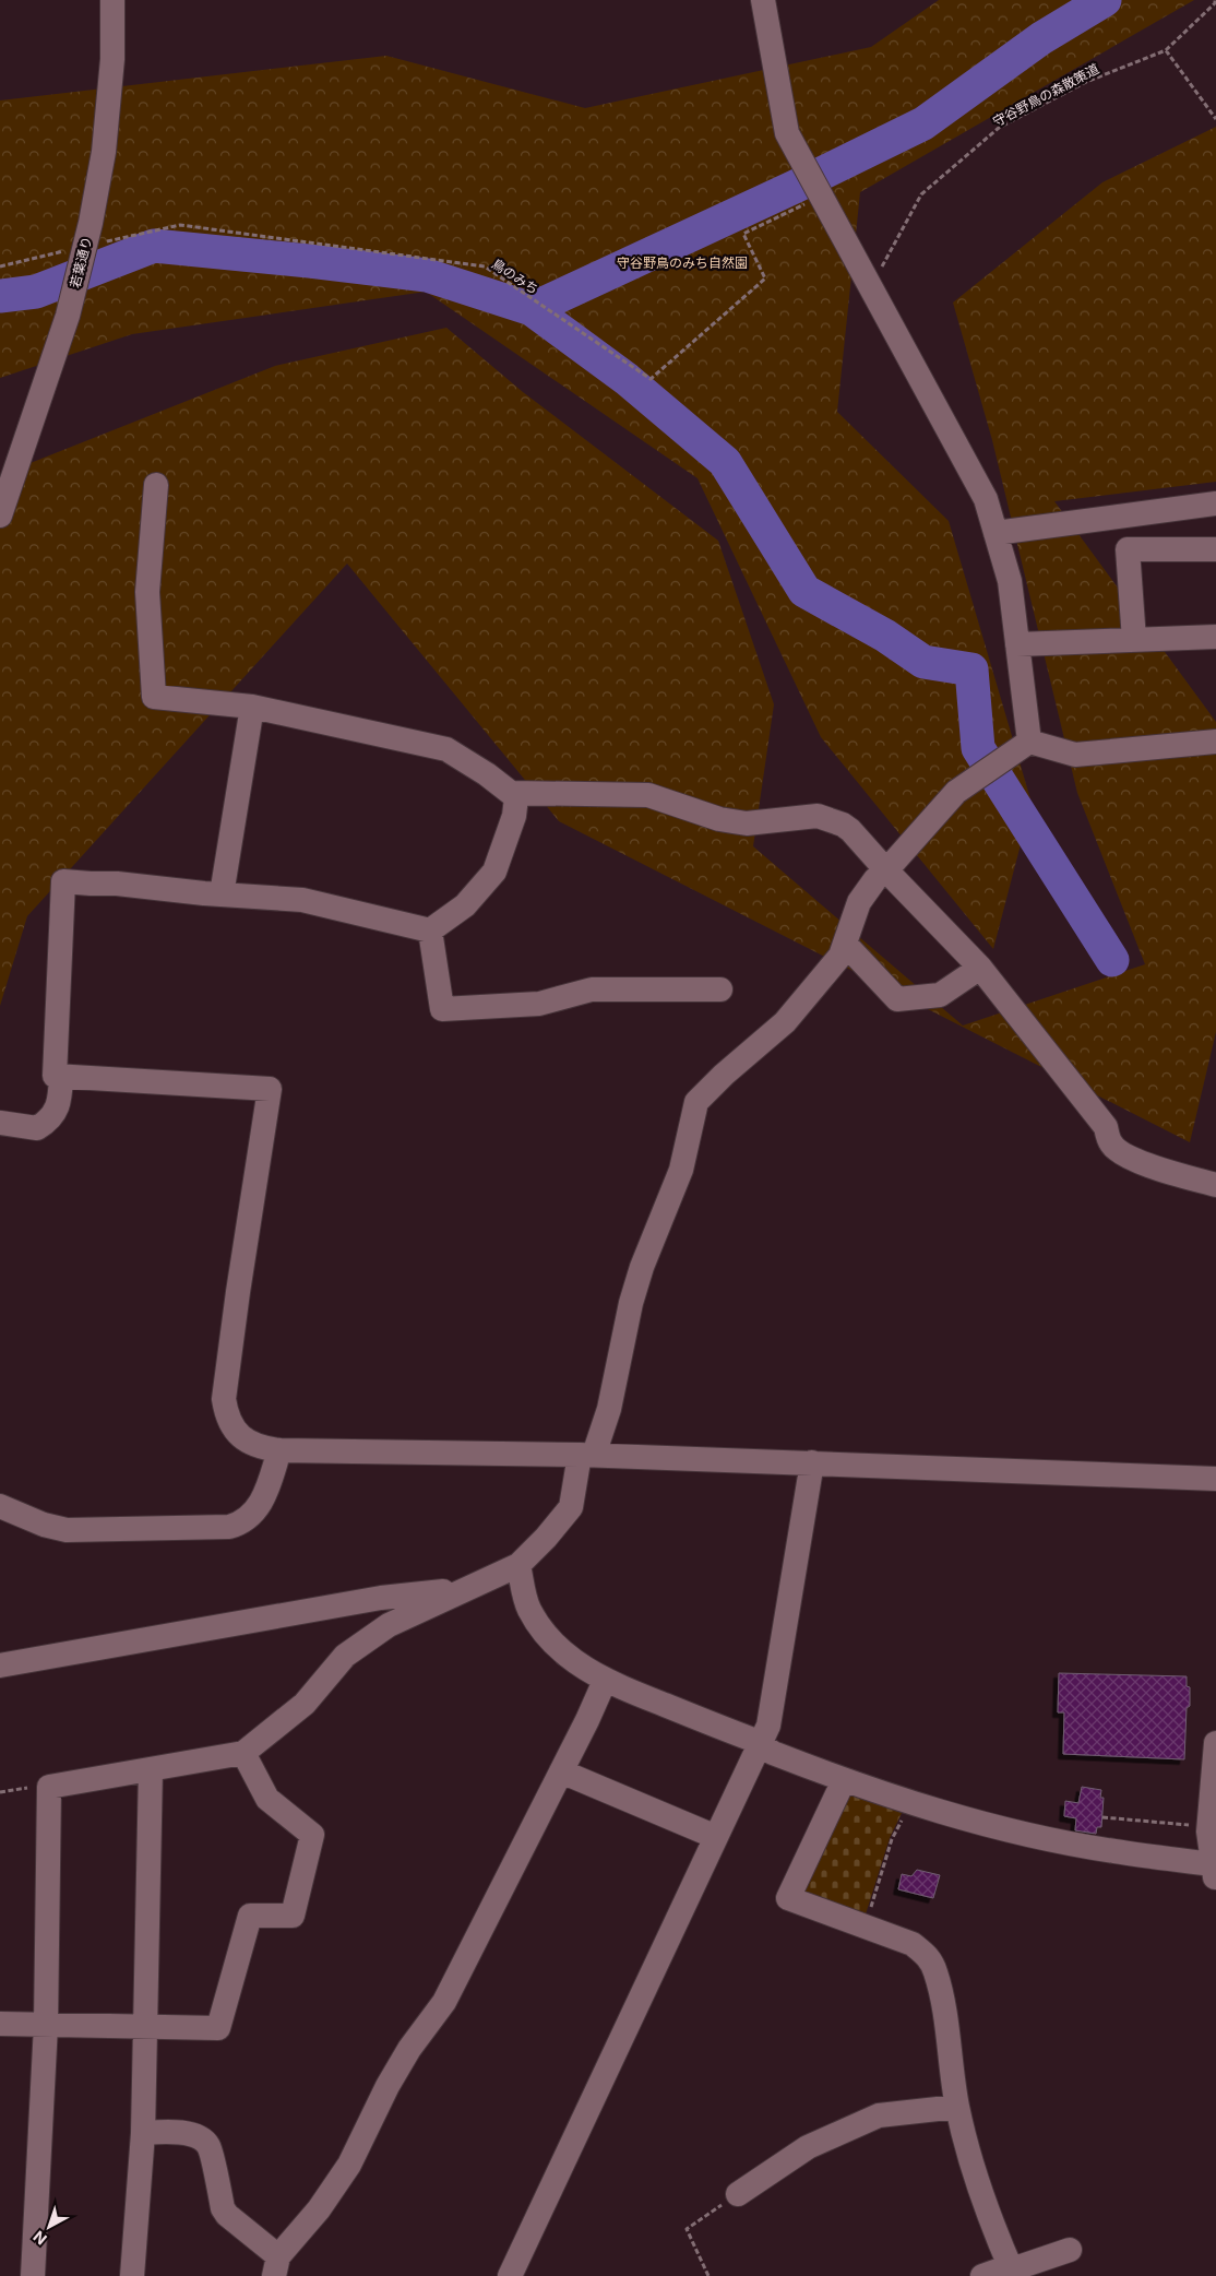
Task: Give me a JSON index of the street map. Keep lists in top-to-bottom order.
{
  "streets": {
    "street": ["若葉通り"],
    "path": ["守谷野鳥の森散策道", "鳥のみち"]
  },
  "parks": ["守谷野鳥のみち自然園"],
  "north": "bottom left"
}
